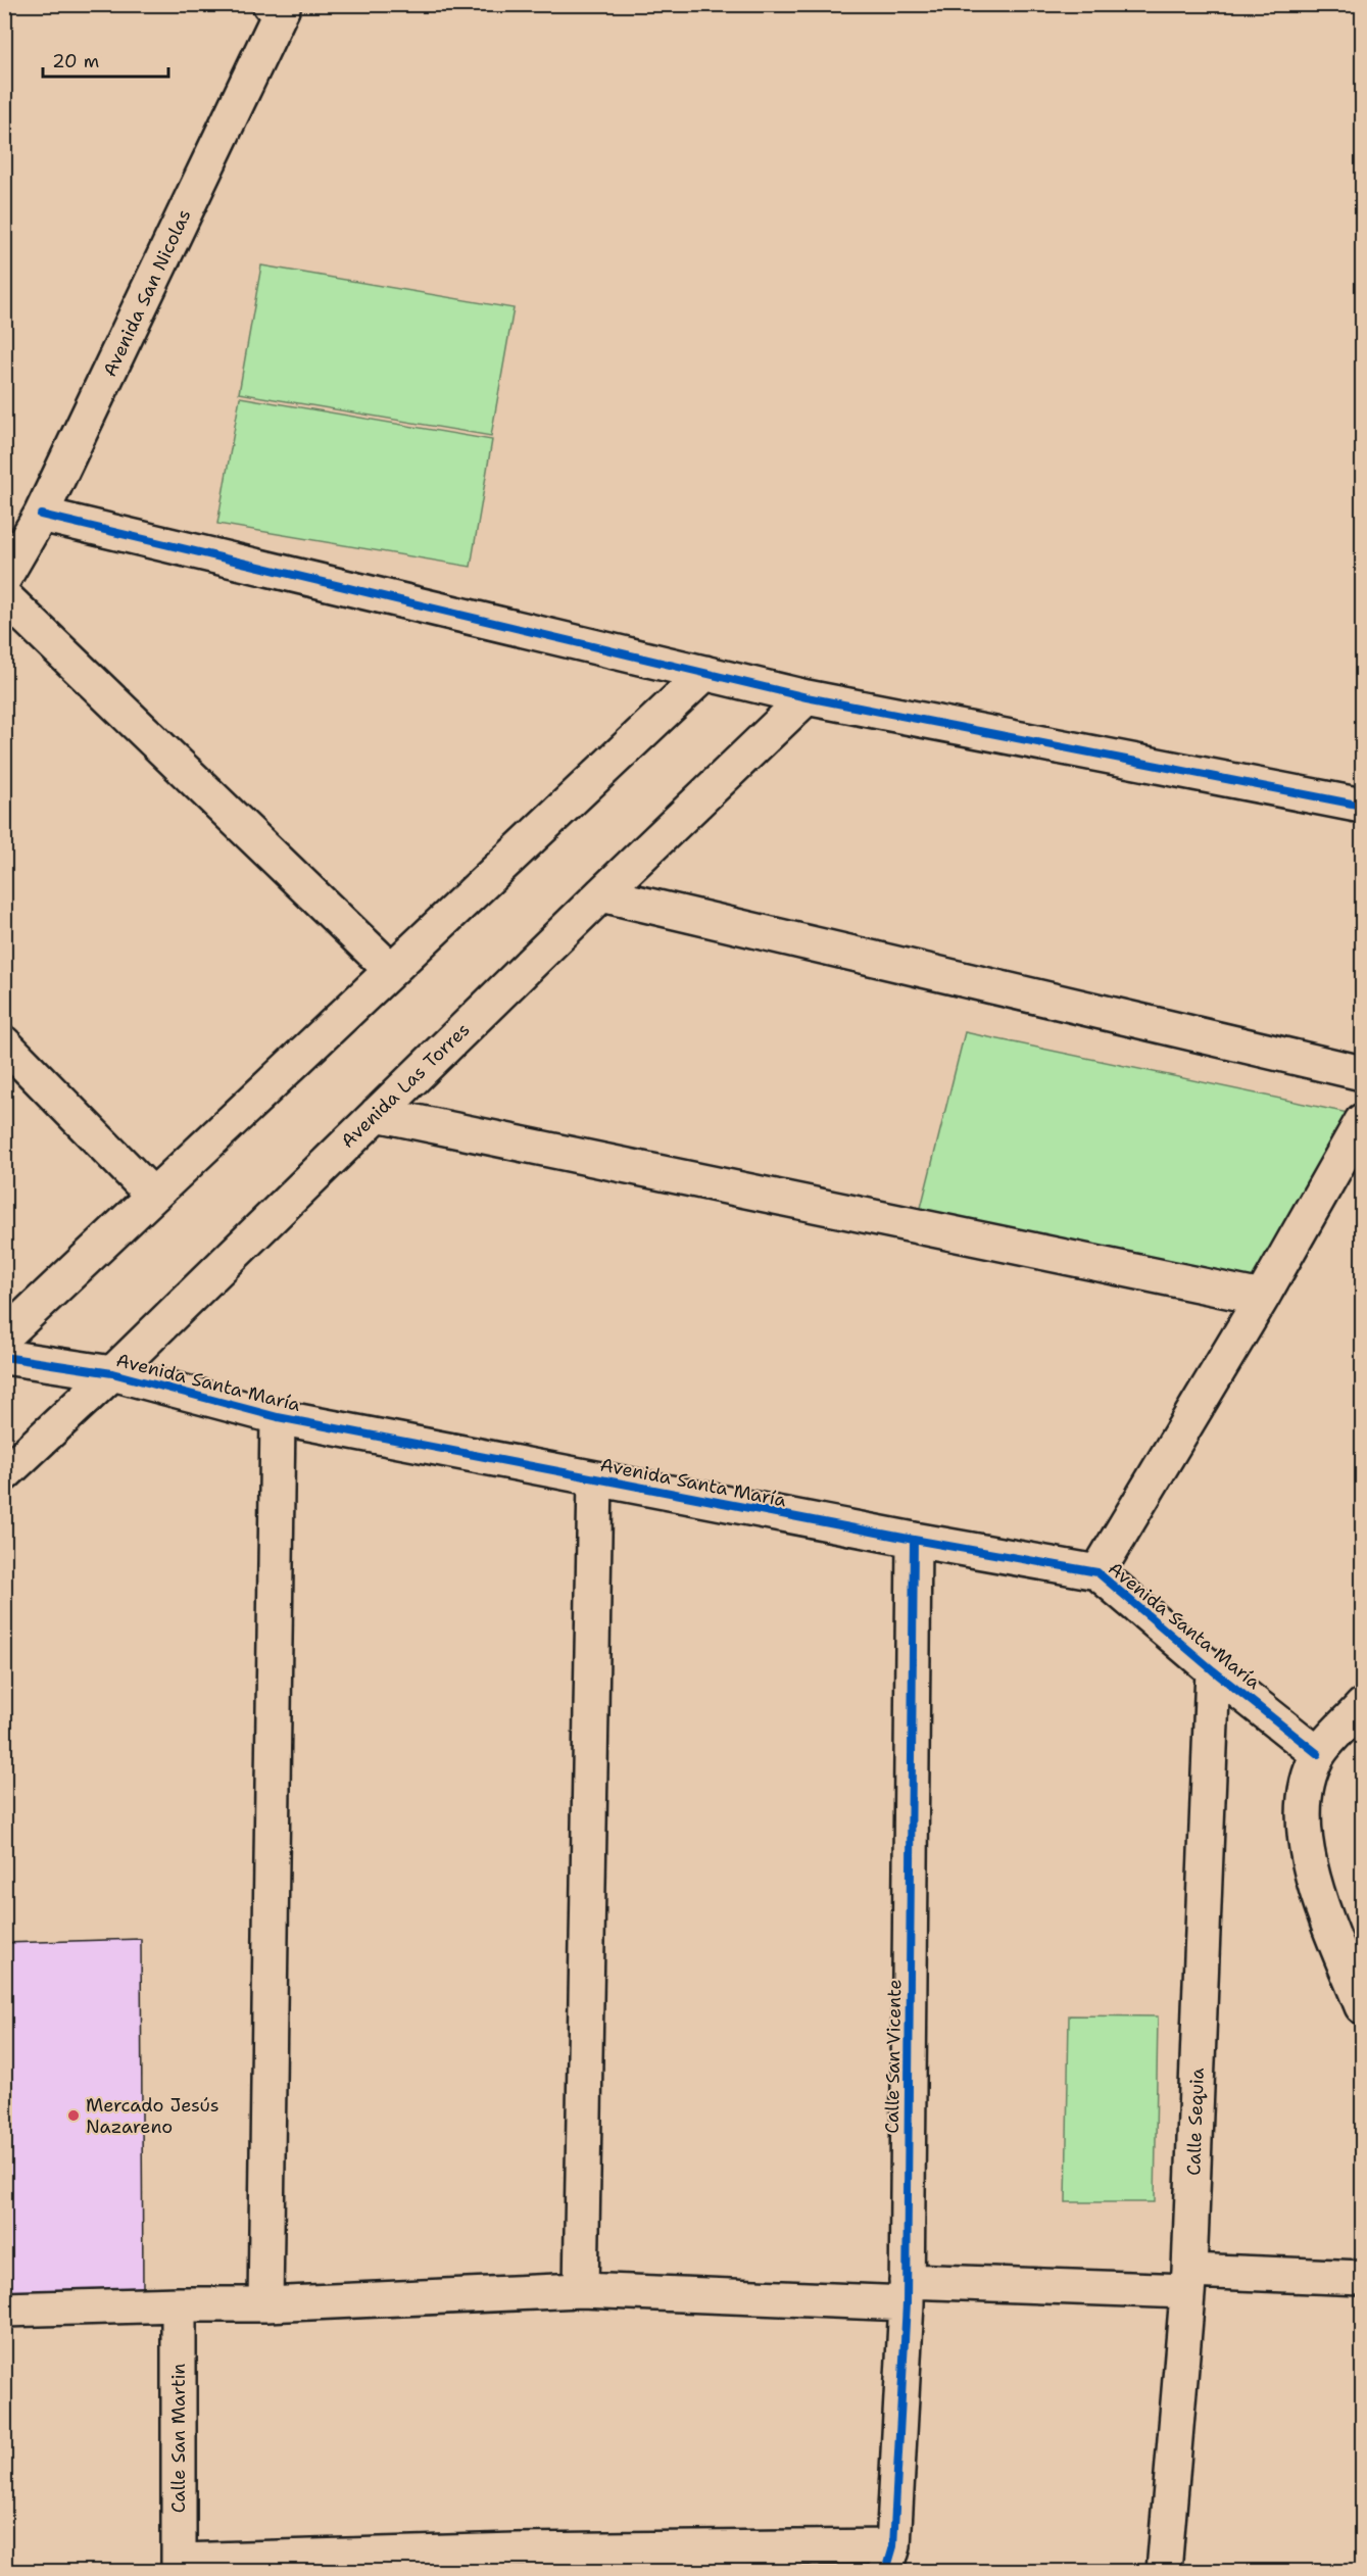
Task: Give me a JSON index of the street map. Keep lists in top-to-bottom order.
{
  "streets": {
    "street": [
      "Avenida San Nicolas",
      "Avenida Las Torres",
      "Avenida Santa María",
      "Calle San Vicente",
      "Calle Sequia",
      "Calle San Martin"
    ]
  },
  "crossings": [
    ["Avenida Las Torres", "Avenida Santa María"],
    ["Avenida Santa María", "Calle San Vicente"],
    ["Avenida Santa María", "Calle Sequia"]
  ],
  "places": ["Mercado Jesús Nazareno"],
  "scale_bar": "20 m"
}
